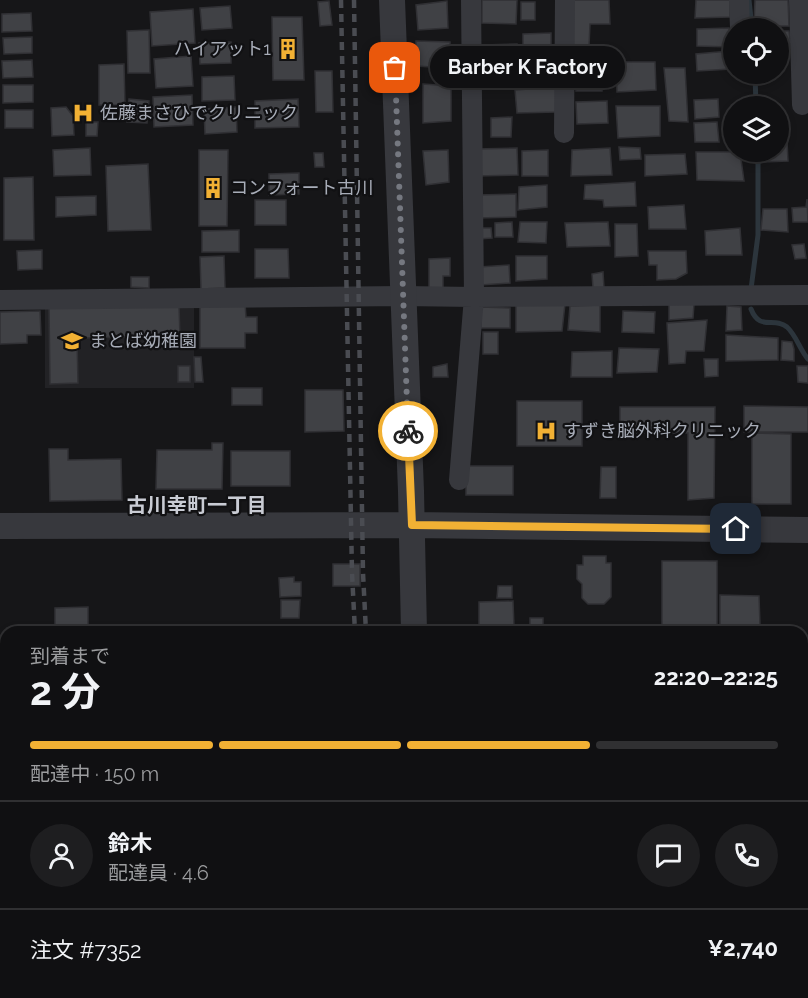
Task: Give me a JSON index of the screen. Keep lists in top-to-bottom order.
{
  "districts": ["古川幸町一丁目"],
  "places": {
    "building": ["ハイアット1", "コンフォート古川"],
    "other": ["Barber K Factory"],
    "hospital": ["佐藤まさひでクリニック", "すずき脳外科クリニック"],
    "school or university": ["まとば幼稚園"]
  },
  "page": {
    "bubble": "Barber K Factory",
    "heading": ["2 分", "到着まで", "22:20–22:25"],
    "panel": [
      "鈴木",
      "配達員 · 4.6",
      "注文 #7352",
      "¥2,740"
    ],
    "bar": "配達中 · 150 m"
  }
}
